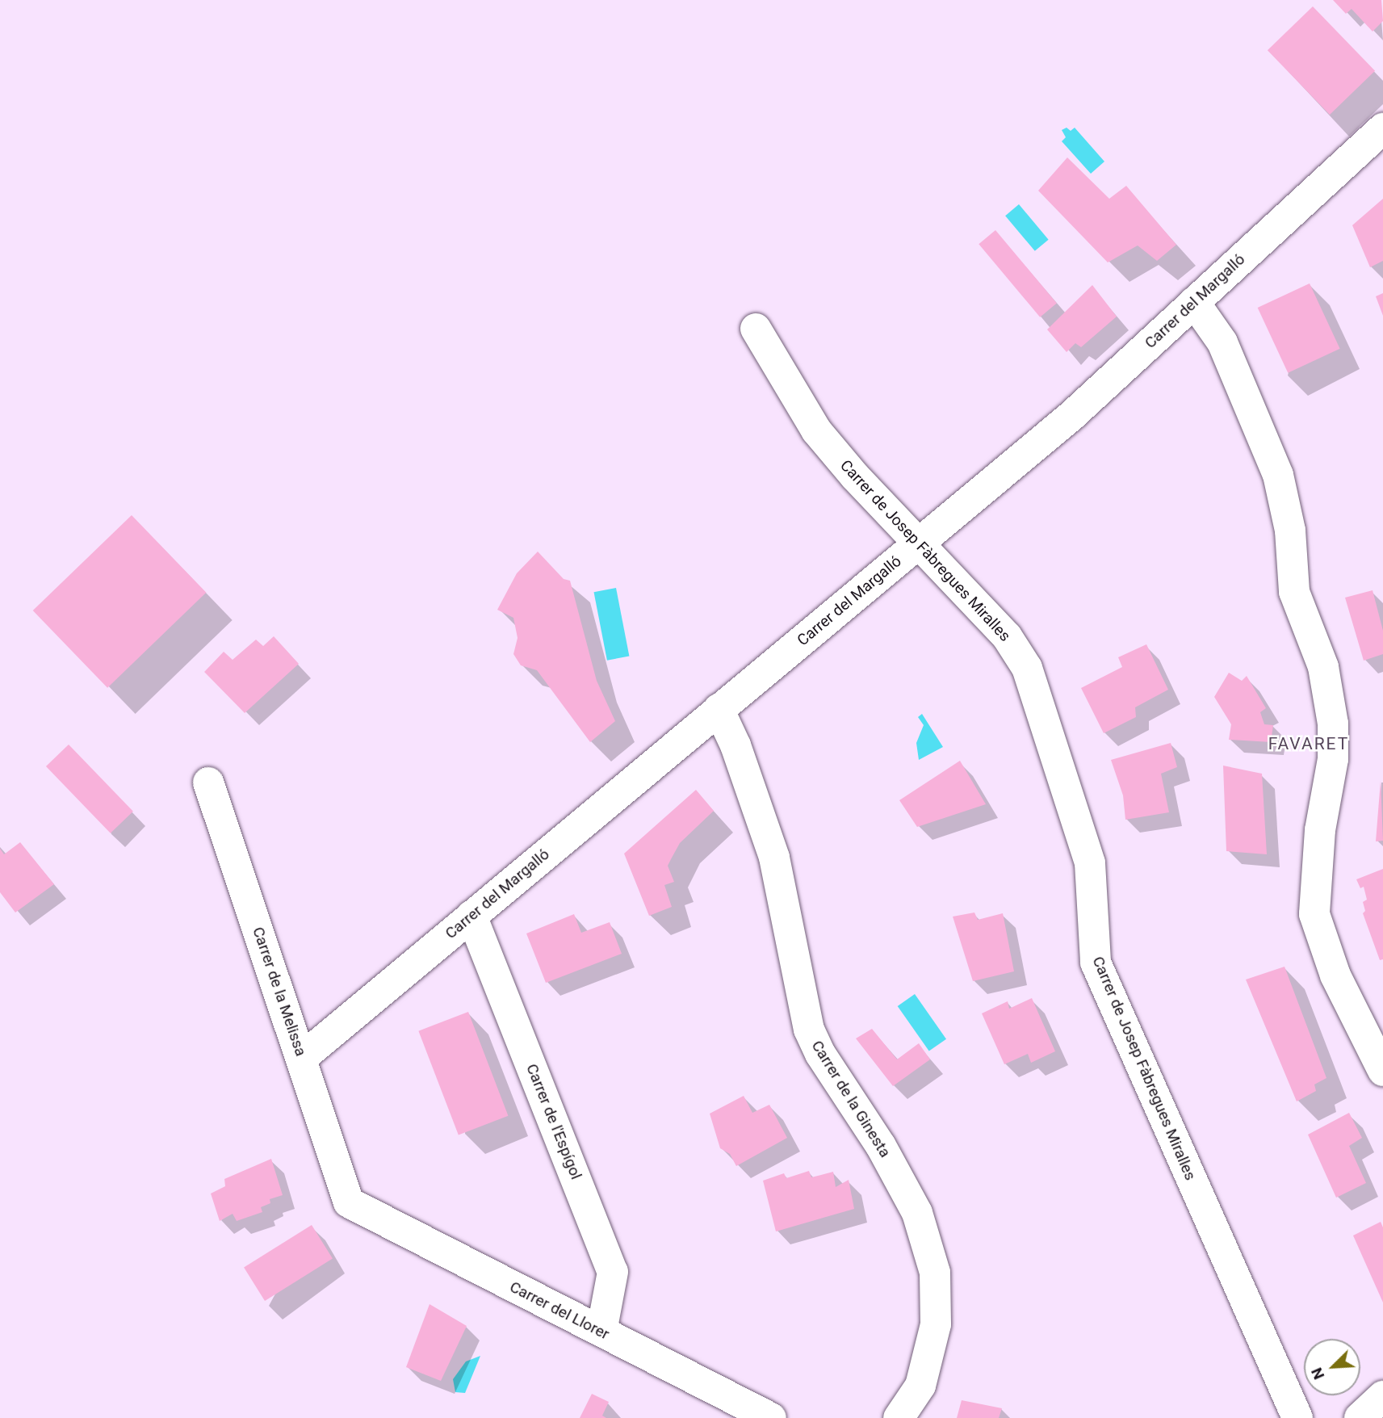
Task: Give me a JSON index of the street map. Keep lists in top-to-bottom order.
{
  "streets": {
    "street": [
      "Carrer del Margalló",
      "Carrer de Josep Fàbregues Miralles",
      "Carrer de la Melissa",
      "Carrer de la Ginesta",
      "Carrer de l'Espígol",
      "Carrer del Llorer"
    ]
  },
  "crossings": [
    ["Carrer del Margalló", "Carrer de Josep Fàbregues Miralles"],
    ["Carrer del Margalló", "Carrer de la Melissa"],
    ["Carrer del Margalló", "Carrer de la Ginesta"],
    ["Carrer del Margalló", "Carrer de l'Espígol"],
    ["Carrer de la Melissa", "Carrer del Llorer"],
    ["Carrer de l'Espígol", "Carrer del Llorer"]
  ],
  "districts": ["FAVARET"],
  "north": "bottom left"
}
